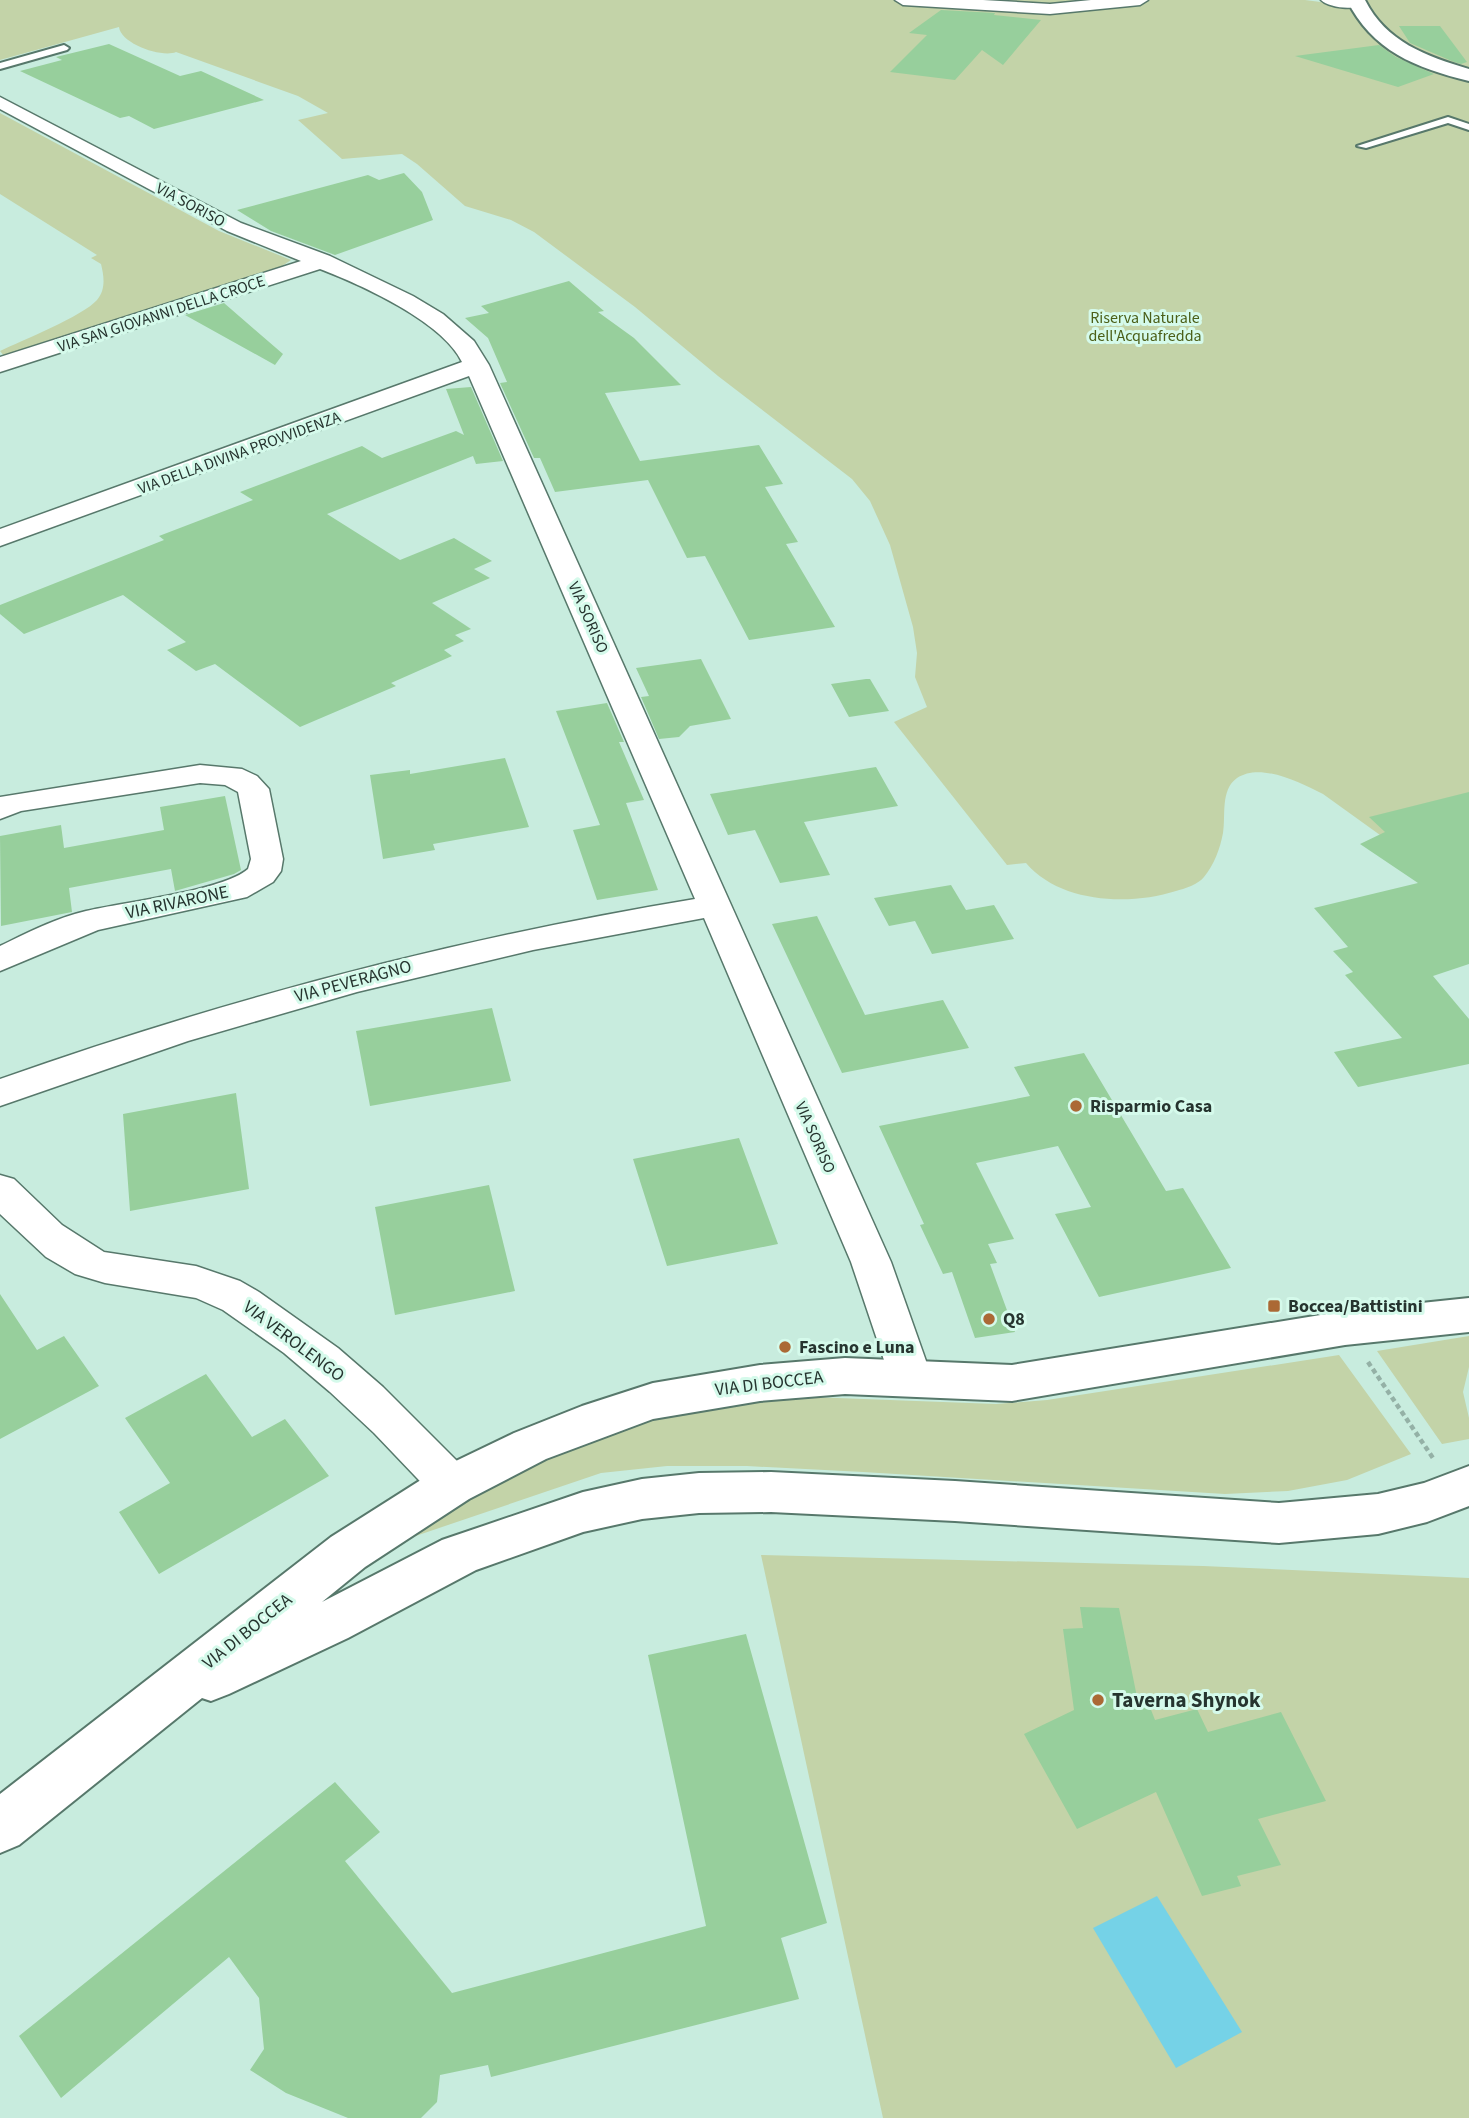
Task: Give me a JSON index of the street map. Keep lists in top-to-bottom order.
{
  "streets": {
    "main road": ["VIA DI BOCCEA"],
    "street": [
      "VIA SORISO",
      "VIA SAN GIOVANNI DELLA CROCE",
      "VIA DELLA DIVINA PROVVIDENZA",
      "VIA RIVARONE",
      "VIA PEVERAGNO",
      "VIA VEROLENGO"
    ]
  },
  "crossings": [
    ["VIA SORISO", "VIA SAN GIOVANNI DELLA CROCE"],
    ["VIA SORISO", "VIA DELLA DIVINA PROVVIDENZA"],
    ["VIA SORISO", "VIA PEVERAGNO"],
    ["VIA SORISO", "VIA DI BOCCEA"],
    ["VIA VEROLENGO", "VIA DI BOCCEA"]
  ],
  "parks": ["Riserva Naturale dell'Acquafredda"],
  "places": {
    "other": [
      "Risparmio Casa",
      "Q8",
      "Fascino e Luna",
      "Taverna Shynok"
    ],
    "transit": ["Boccea/Battistini"]
  }
}
